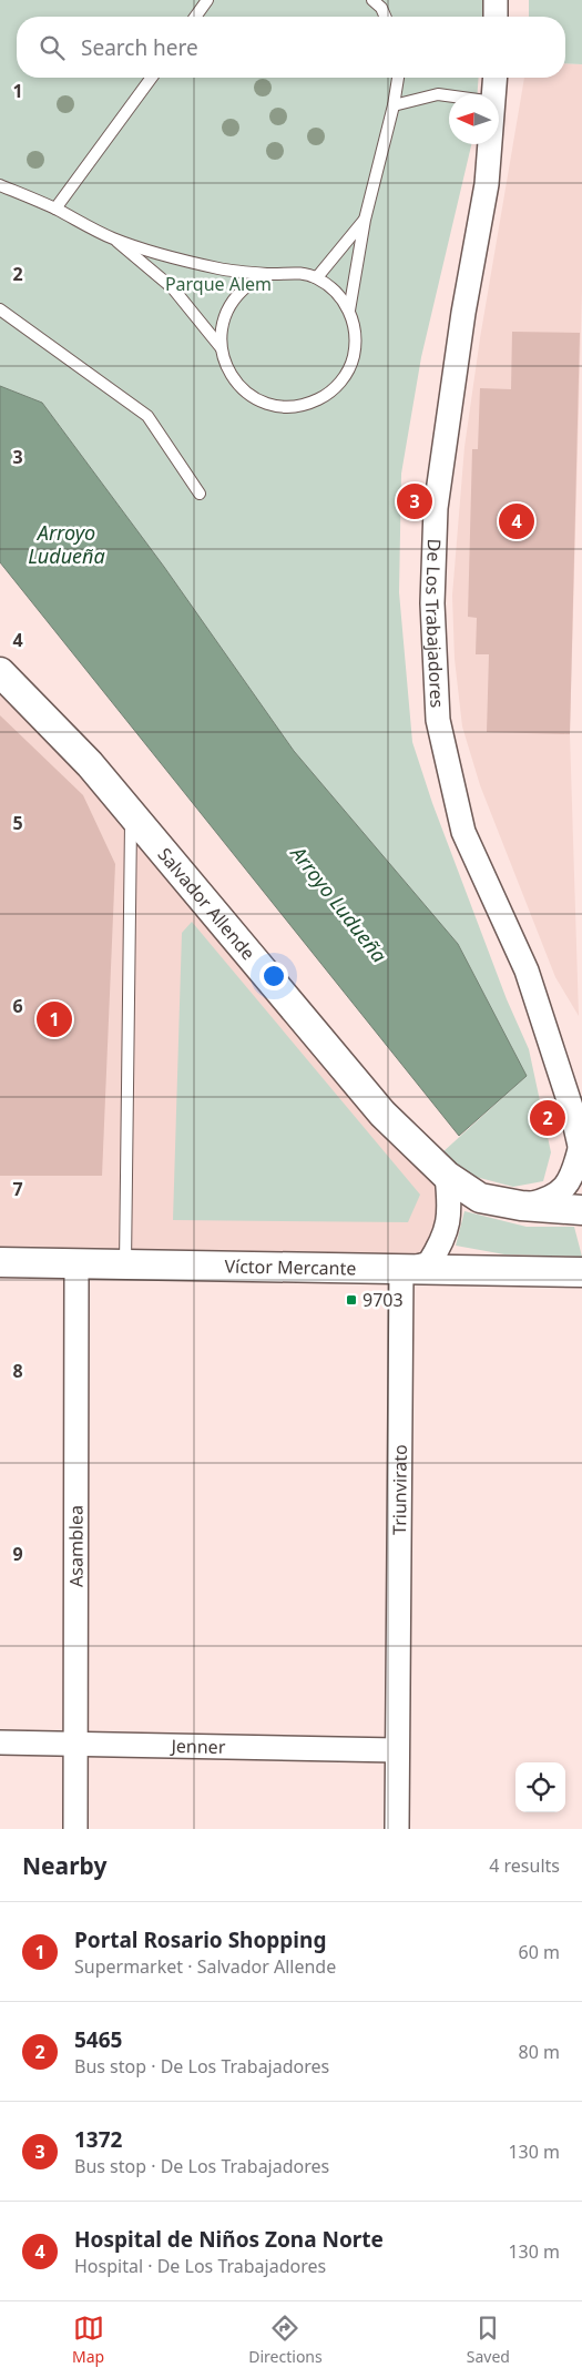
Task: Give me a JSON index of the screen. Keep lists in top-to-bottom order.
{
  "streets": {
    "street": [
      "De Los Trabajadores",
      "Salvador Allende",
      "Víctor Mercante",
      "Triunvirato",
      "Asamblea",
      "Jenner"
    ]
  },
  "crossings": [
    ["De Los Trabajadores", "Salvador Allende"],
    ["Víctor Mercante", "Triunvirato"],
    ["Víctor Mercante", "Asamblea"],
    ["Triunvirato", "Jenner"],
    ["Asamblea", "Jenner"]
  ],
  "water": ["Arroyo Ludueña"],
  "parks": ["Parque Alem"],
  "places": {
    "transit": ["9703"]
  },
  "north": "left",
  "page": {
    "search": "Search here",
    "pins": [
      "3",
      "4",
      "1",
      "2"
    ],
    "heading": ["Nearby", "4 results"],
    "list": [
      {
        "mark": "1",
        "name": "Portal Rosario Shopping",
        "note": "Supermarket · Salvador Allende",
        "value": "60 m"
      },
      {
        "mark": "2",
        "name": "5465",
        "note": "Bus stop · De Los Trabajadores",
        "value": "80 m"
      },
      {
        "mark": "3",
        "name": "1372",
        "note": "Bus stop · De Los Trabajadores",
        "value": "130 m"
      },
      {
        "mark": "4",
        "name": "Hospital de Niños Zona Norte",
        "note": "Hospital · De Los Trabajadores",
        "value": "130 m"
      }
    ],
    "nav": ["Map", "Directions", "Saved"]
  },
  "grid": {
    "rows": [
      "1",
      "2",
      "3",
      "4",
      "5",
      "6",
      "7",
      "8",
      "9"
    ]
  }
}
